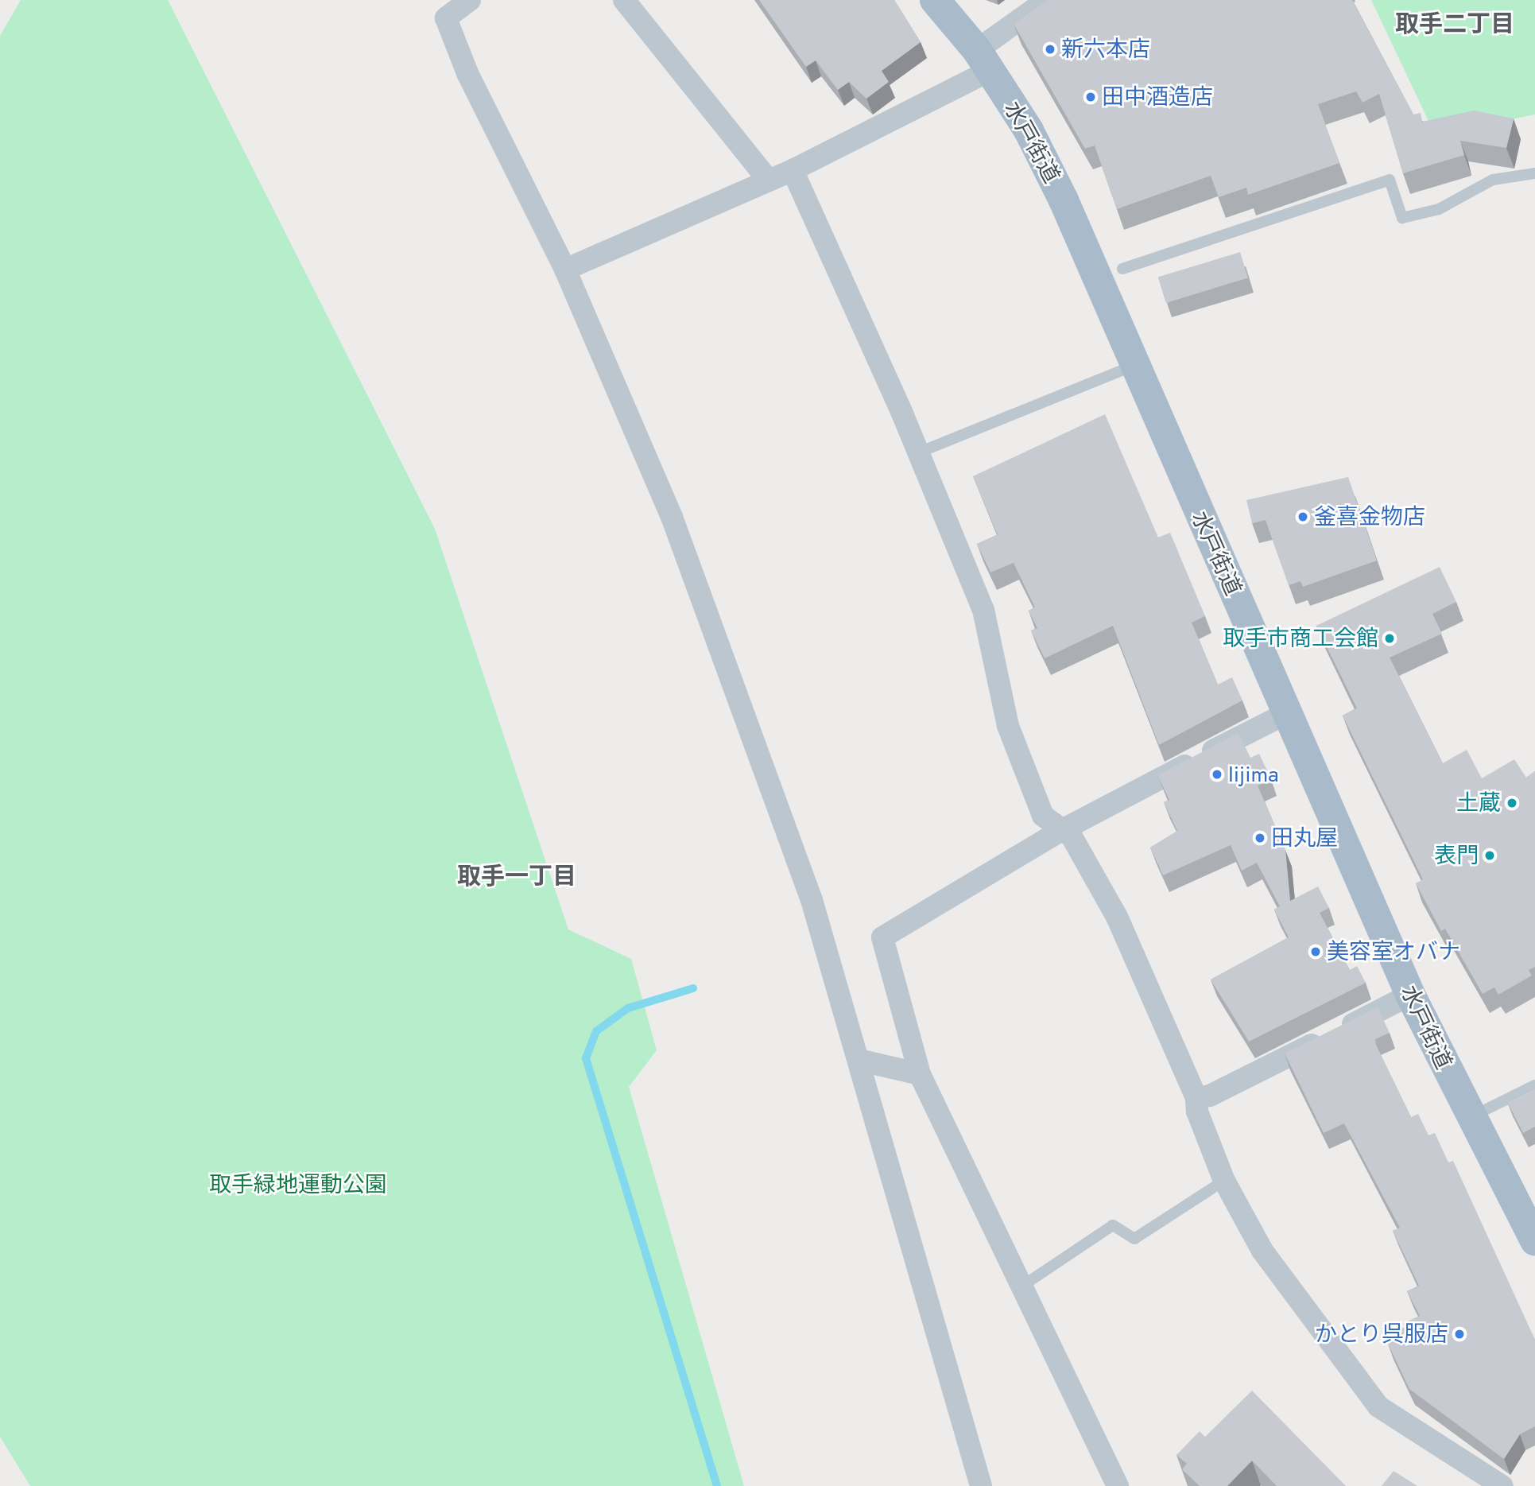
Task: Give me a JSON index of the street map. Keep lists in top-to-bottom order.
{
  "streets": {
    "main road": ["水戸街道"]
  },
  "districts": ["取手二丁目", "取手一丁目"],
  "parks": ["取手緑地運動公園"],
  "places": [
    "新六本店",
    "田中酒造店",
    "釜喜金物店",
    "取手市商工会館",
    "Iijima",
    "土蔵",
    "田丸屋",
    "表門",
    "美容室オバナ",
    "かとり呉服店"
  ]
}
